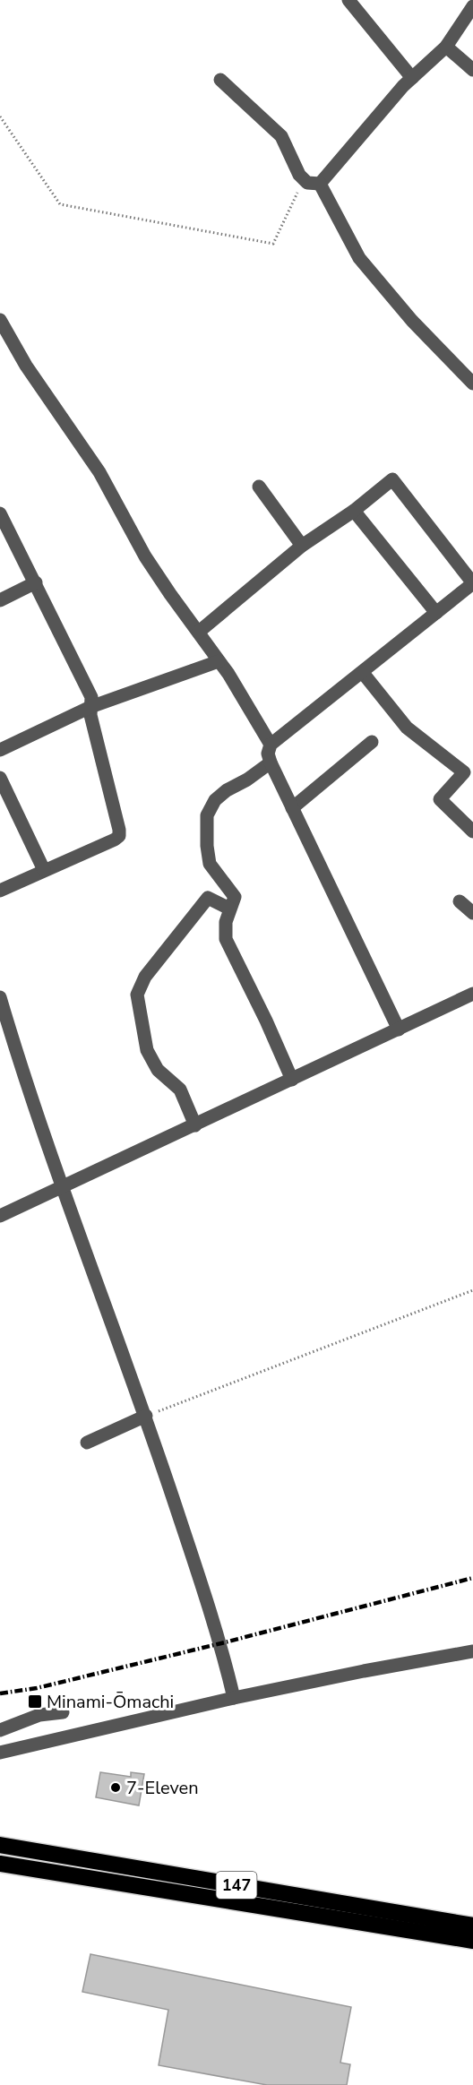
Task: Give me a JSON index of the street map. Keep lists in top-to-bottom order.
{
  "streets": {
    "highway": ["147"]
  },
  "places": {
    "transit": ["Minami-Ōmachi"],
    "other": ["7-Eleven"]
  }
}
